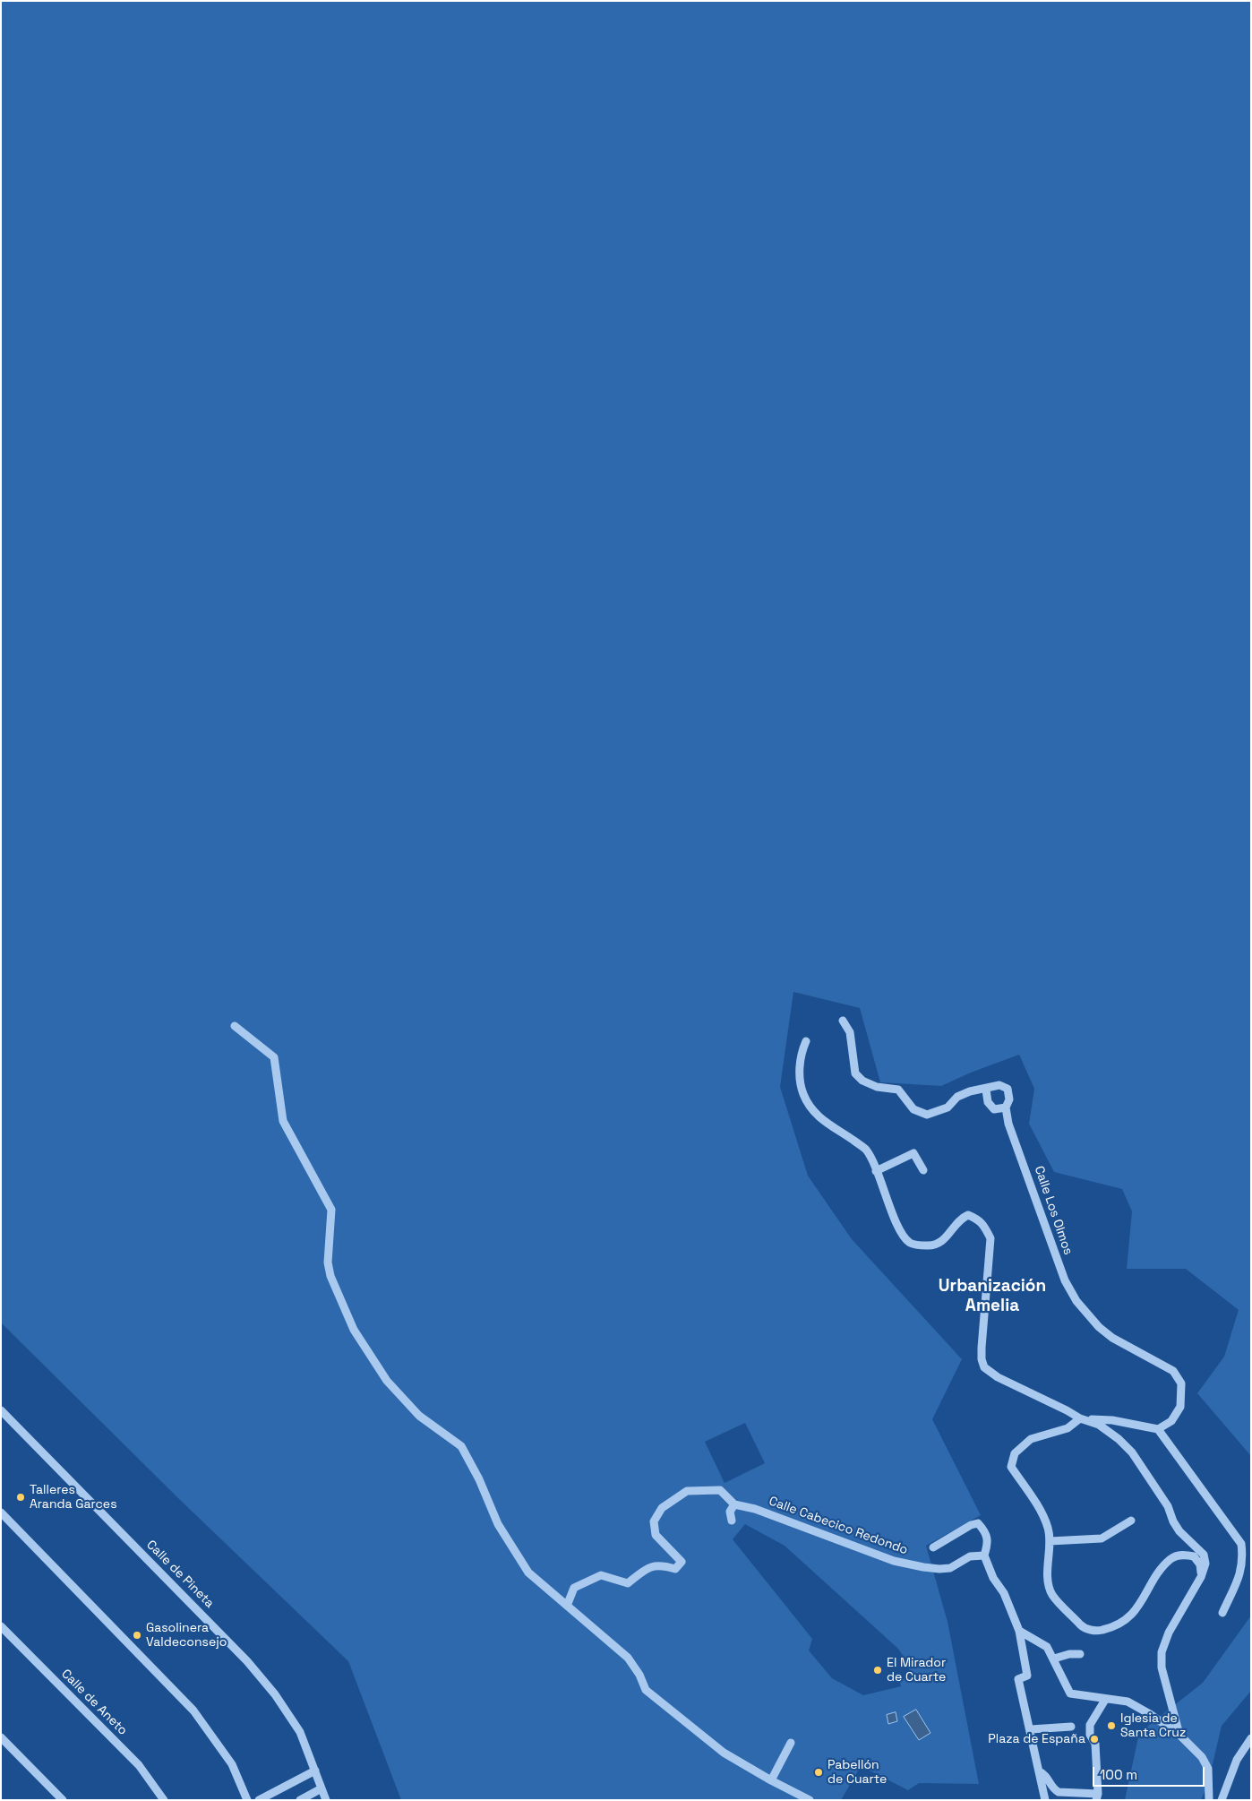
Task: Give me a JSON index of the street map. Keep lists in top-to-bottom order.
{
  "streets": {
    "street": [
      "Calle Los Olmos",
      "Calle Cabecico Redondo",
      "Calle de Pineta",
      "Calle de Aneto"
    ]
  },
  "districts": ["Urbanización Amelia"],
  "places": [
    "Talleres Aranda Garces",
    "Gasolinera Valdeconsejo",
    "El Mirador de Cuarte",
    "Iglesia de Santa Cruz",
    "Plaza de España",
    "Pabellón de Cuarte"
  ],
  "scale_bar": "100 m"
}
